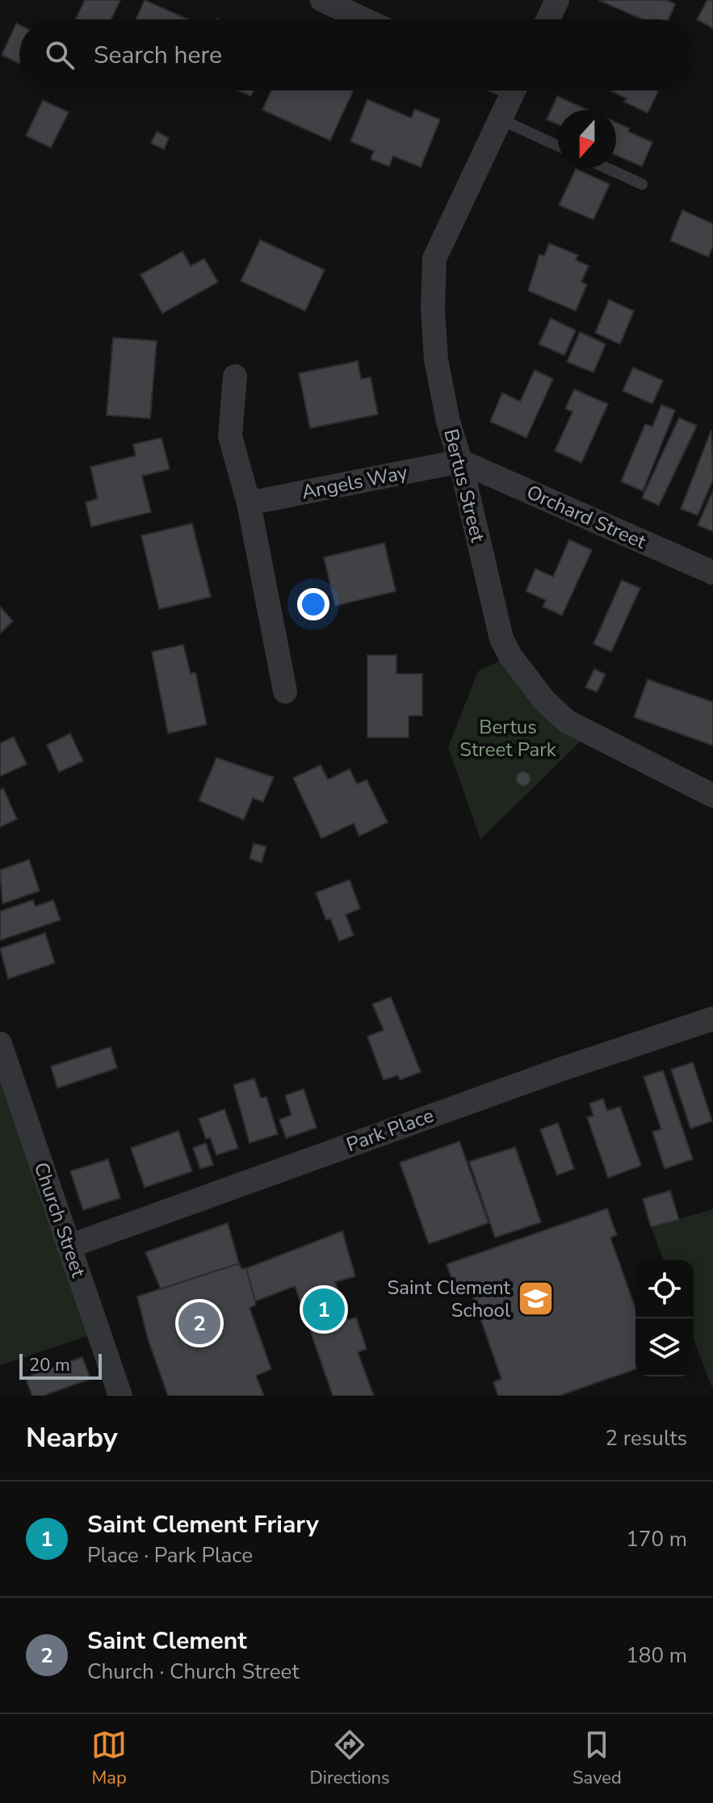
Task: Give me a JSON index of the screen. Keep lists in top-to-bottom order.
{
  "streets": {
    "street": [
      "Angels Way",
      "Bertus Street",
      "Orchard Street",
      "Park Place",
      "Church Street"
    ]
  },
  "crossings": [
    ["Angels Way", "Bertus Street"],
    ["Angels Way", "Orchard Street"],
    ["Bertus Street", "Orchard Street"],
    ["Park Place", "Church Street"]
  ],
  "parks": ["Bertus Street Park"],
  "places": {
    "school or university": ["Saint Clement School"]
  },
  "scale_bar": "20 m",
  "north": "bottom",
  "page": {
    "search": "Search here",
    "pins": ["1", "2"],
    "scale": "20 m",
    "heading": ["Nearby", "2 results"],
    "list": [
      {
        "mark": "1",
        "name": "Saint Clement Friary",
        "note": "Place · Park Place",
        "value": "170 m"
      },
      {
        "mark": "2",
        "name": "Saint Clement",
        "note": "Church · Church Street",
        "value": "180 m"
      }
    ],
    "nav": ["Map", "Directions", "Saved"]
  }
}
